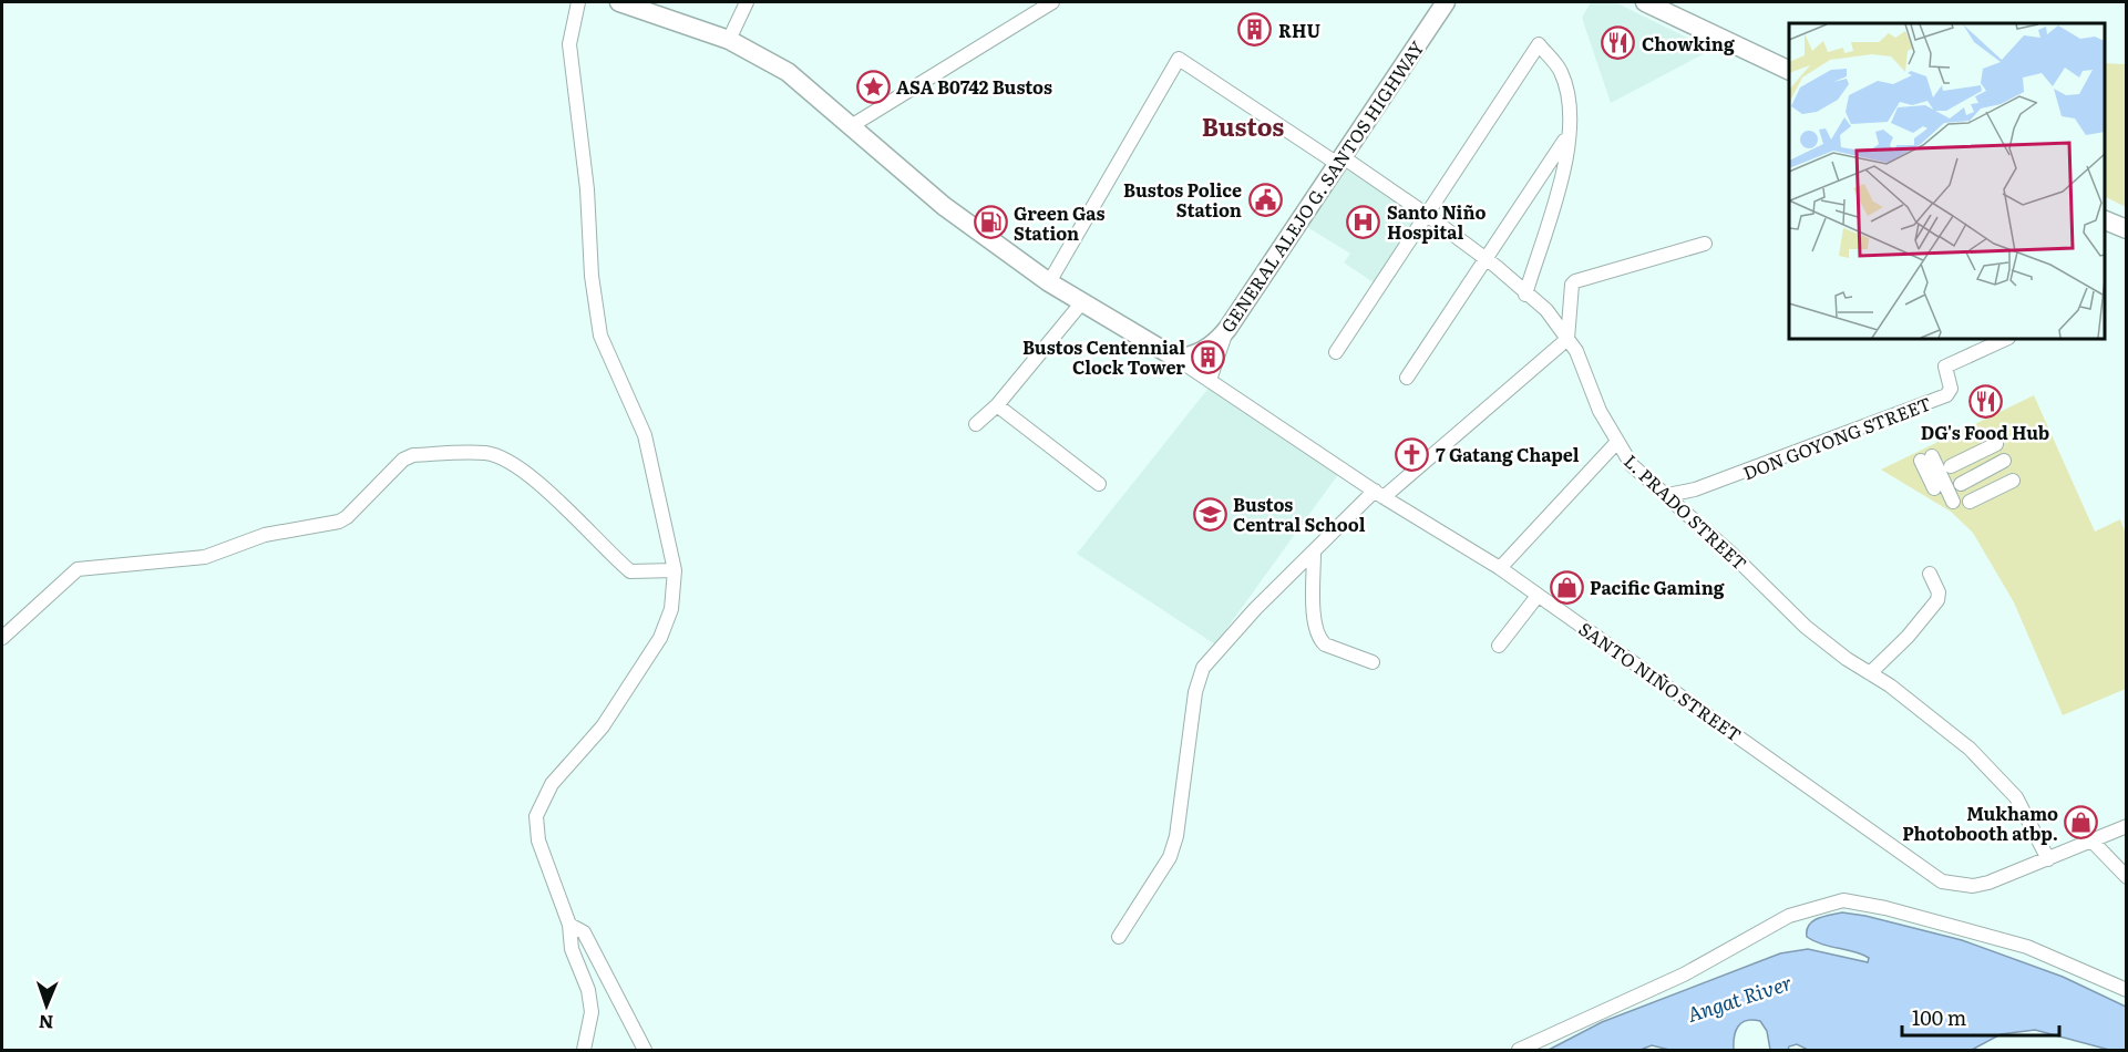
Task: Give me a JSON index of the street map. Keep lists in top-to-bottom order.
{
  "streets": {
    "main road": ["GENERAL ALEJO G. SANTOS HIGHWAY"],
    "street": ["DON GOYONG STREET", "L. PRADO STREET", "SANTO NIÑO STREET"]
  },
  "crossings": [
    ["GENERAL ALEJO G. SANTOS HIGHWAY", "L. PRADO STREET"],
    ["GENERAL ALEJO G. SANTOS HIGHWAY", "SANTO NIÑO STREET"],
    ["DON GOYONG STREET", "L. PRADO STREET"],
    ["L. PRADO STREET", "SANTO NIÑO STREET"]
  ],
  "districts": ["Bustos"],
  "water": ["Angat River"],
  "places": {
    "building": ["RHU", "Bustos Centennial Clock Tower"],
    "restaurant": ["Chowking", "DG's Food Hub"],
    "place": ["ASA B0742 Bustos"],
    "public building": ["Bustos Police Station"],
    "hospital": ["Santo Niño Hospital"],
    "fuel station": ["Green Gas Station"],
    "church": ["7 Gatang Chapel"],
    "school or university": ["Bustos Central School"],
    "shop": ["Pacific Gaming", "Mukhamo Photobooth atbp."]
  },
  "scale_bar": "100 m",
  "north": "bottom"
}
